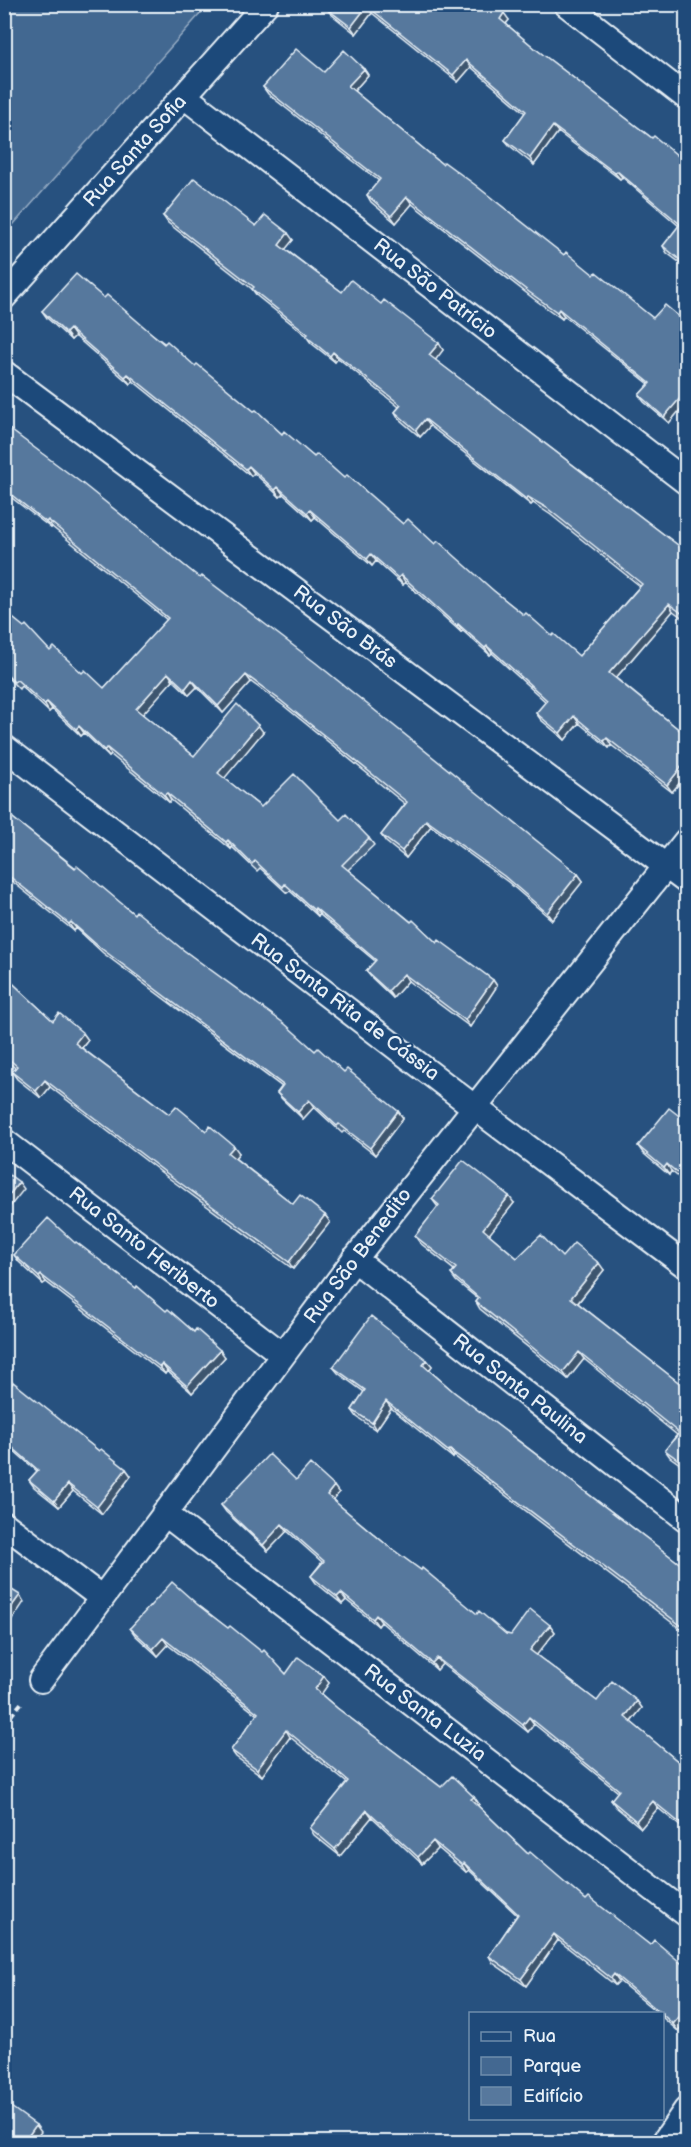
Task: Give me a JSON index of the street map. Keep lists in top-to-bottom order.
{
  "streets": {
    "street": [
      "Rua Santa Sofia",
      "Rua São Patrício",
      "Rua São Brás",
      "Rua Santa Rita de Cássia",
      "Rua Santo Heriberto",
      "Rua São Benedito",
      "Rua Santa Paulina",
      "Rua Santa Luzia"
    ]
  },
  "crossings": [
    ["Rua Santa Sofia", "Rua São Patrício"],
    ["Rua São Brás", "Rua São Benedito"],
    ["Rua Santa Rita de Cássia", "Rua São Benedito"],
    ["Rua Santo Heriberto", "Rua São Benedito"],
    ["Rua São Benedito", "Rua Santa Paulina"],
    ["Rua São Benedito", "Rua Santa Luzia"]
  ],
  "legend": ["Rua", "Parque", "Edifício"]
}
